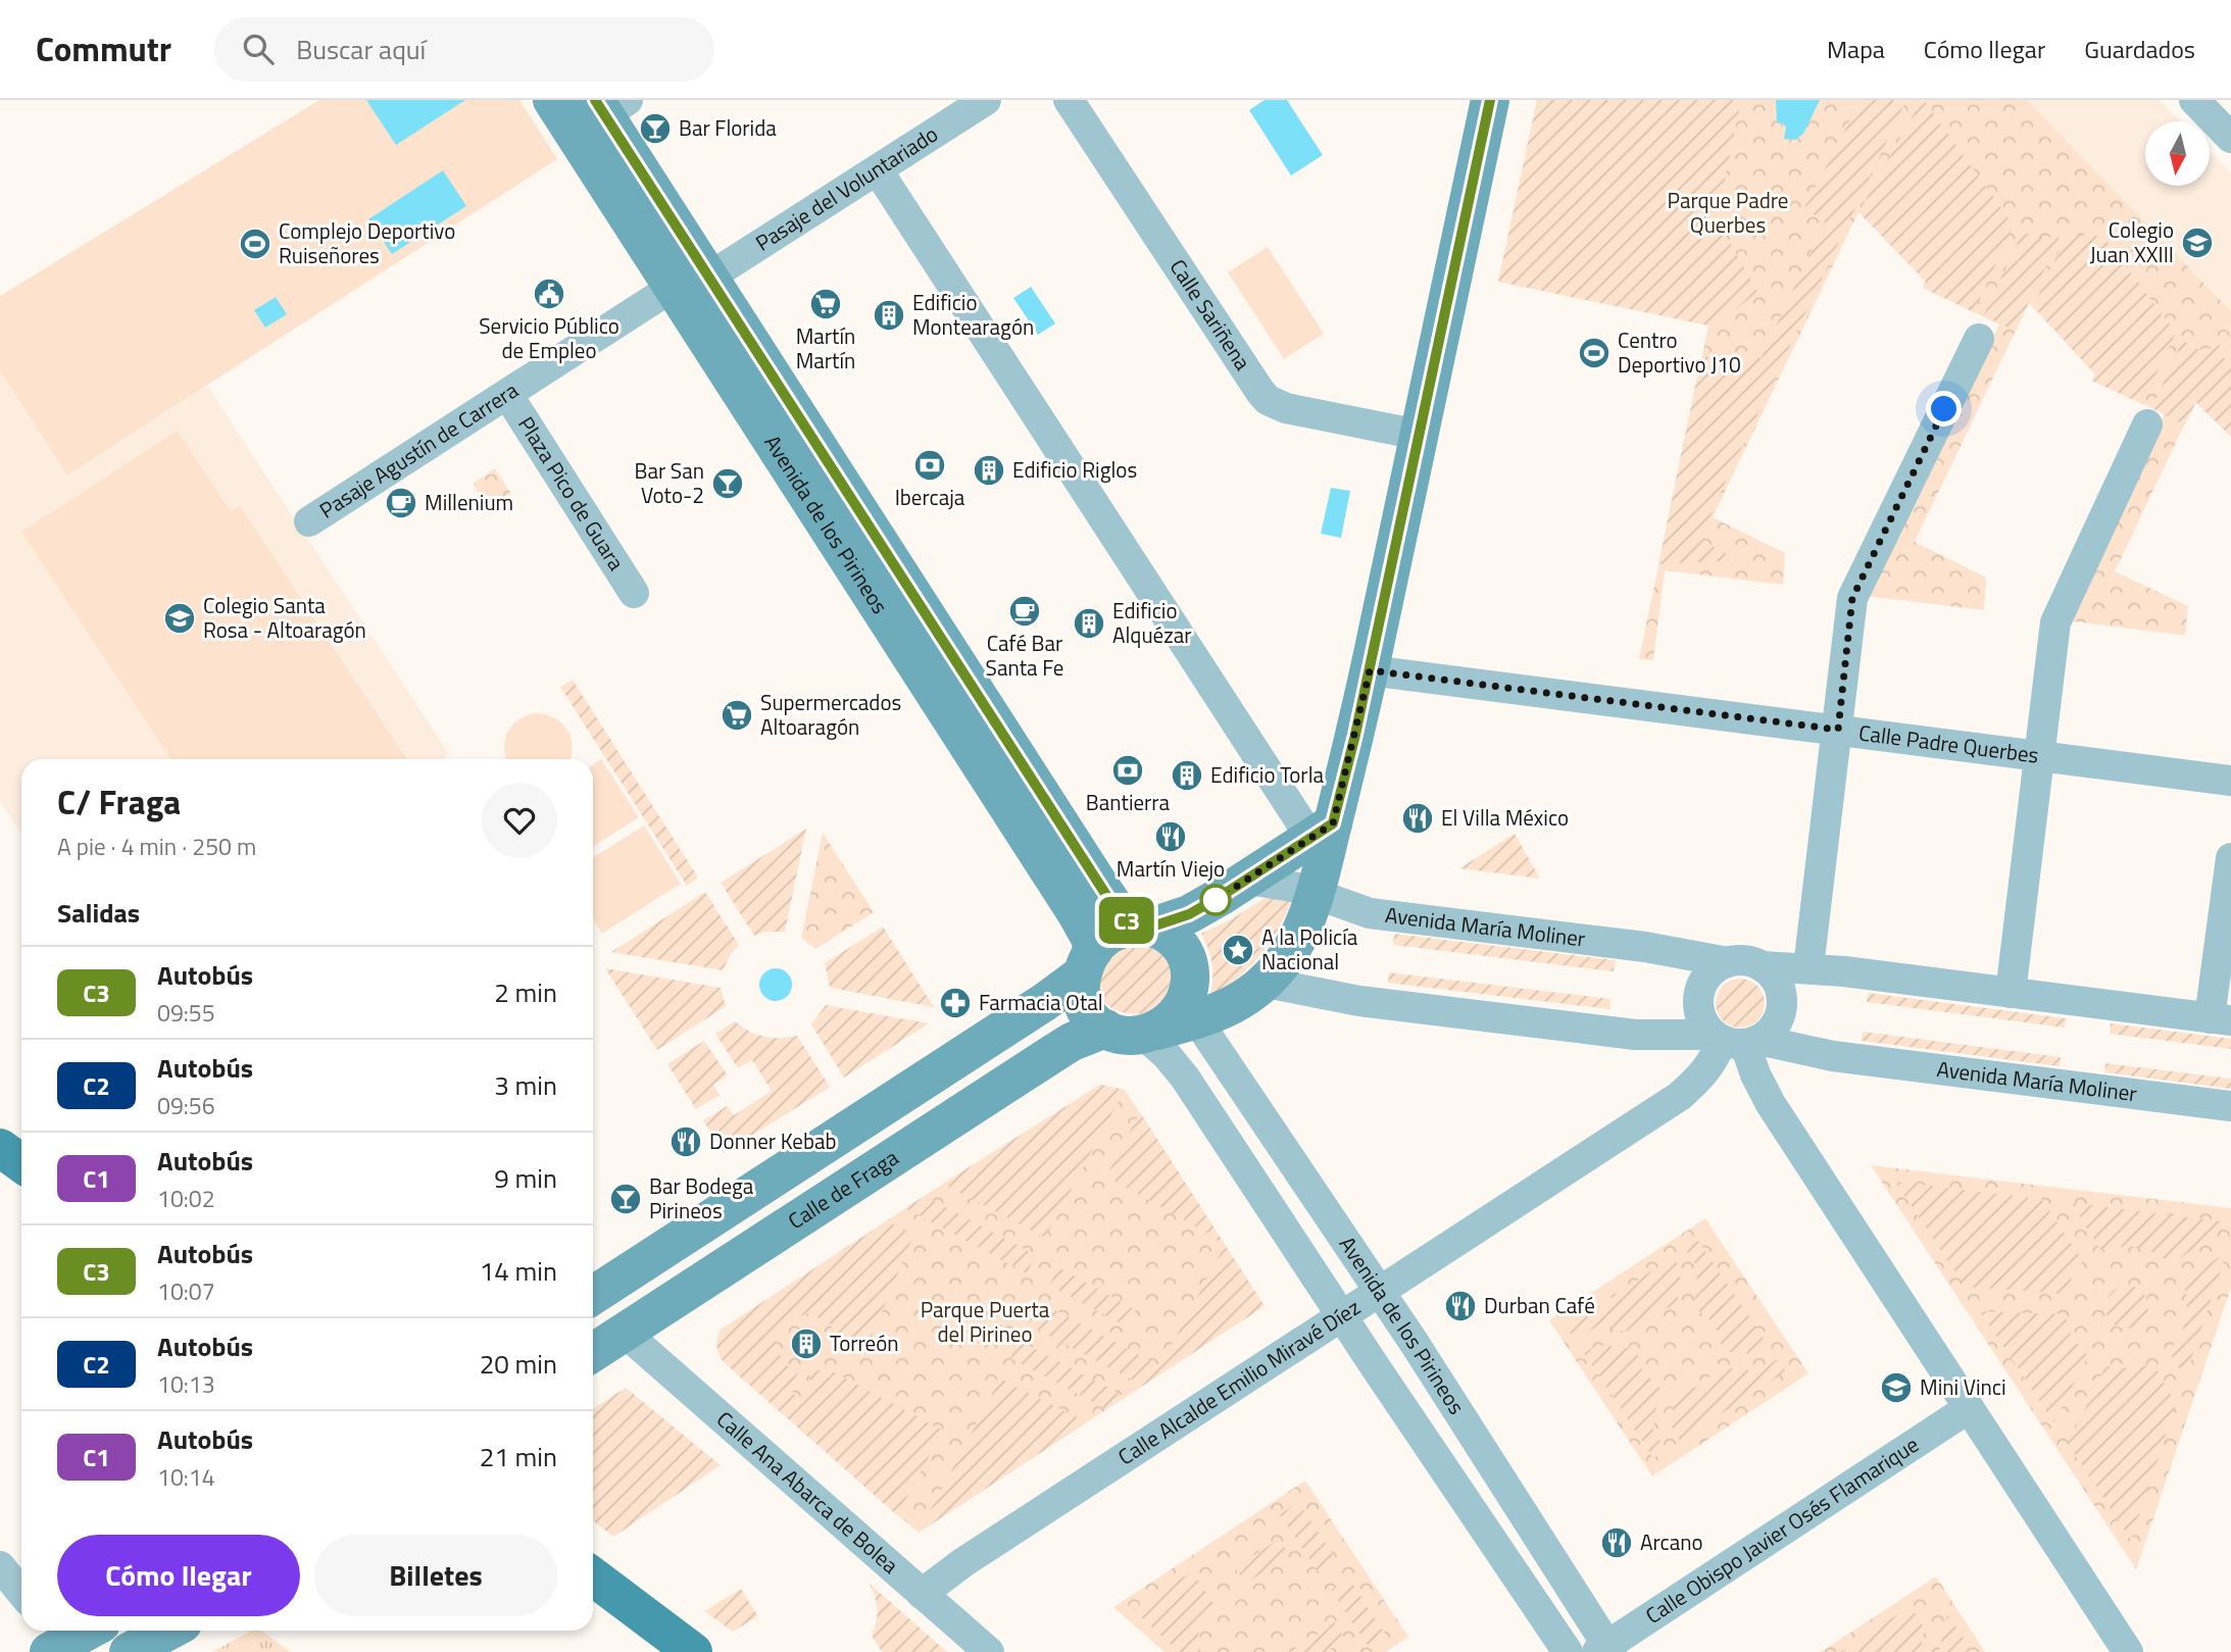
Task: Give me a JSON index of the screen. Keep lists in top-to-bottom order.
{
  "streets": {
    "main road": ["Avenida de los Pirineos", "Calle de Fraga"],
    "street": [
      "Pasaje del Voluntariado",
      "Calle Sariñena",
      "Pasaje Agustín de Carrera",
      "Plaza Pico de Guara",
      "Calle Padre Querbes",
      "Avenida María Moliner",
      "Calle Alcalde Emilio Miravé Díez",
      "Calle Ana Abarca de Bolea",
      "Calle Obispo Javier Osés Flamarique"
    ]
  },
  "crossings": [
    ["Pasaje del Voluntariado", "Pasaje Agustín de Carrera"],
    ["Pasaje del Voluntariado", "Avenida de los Pirineos"],
    ["Pasaje Agustín de Carrera", "Plaza Pico de Guara"],
    ["Pasaje Agustín de Carrera", "Avenida de los Pirineos"],
    ["Avenida de los Pirineos", "Calle de Fraga"],
    ["Avenida de los Pirineos", "Calle Alcalde Emilio Miravé Díez"],
    ["Avenida de los Pirineos", "Calle Obispo Javier Osés Flamarique"],
    ["Avenida María Moliner", "Calle Alcalde Emilio Miravé Díez"],
    ["Calle de Fraga", "Calle Ana Abarca de Bolea"],
    ["Calle Alcalde Emilio Miravé Díez", "Calle Ana Abarca de Bolea"]
  ],
  "parks": ["Parque Padre Querbes", "Parque Puerta del Pirineo"],
  "places": {
    "bar": ["Bar Florida", "Bar San Voto-2", "Bar Bodega Pirineos"],
    "school or university": ["Colegio Juan XXIII", "Colegio Santa Rosa - Altoaragón", "Mini Vinci"],
    "sports": ["Complejo Deportivo Ruiseñores", "Centro Deportivo J10"],
    "public building": ["Servicio Público de Empleo"],
    "supermarket": ["Martín Martín", "Supermercados Altoaragón"],
    "building": [
      "Edificio Montearagón",
      "Edificio Riglos",
      "Edificio Alquézar",
      "Edificio Torla",
      "Torreón"
    ],
    "bank": ["Ibercaja", "Bantierra"],
    "cafe": ["Millenium", "Café Bar Santa Fe"],
    "restaurant": [
      "El Villa México",
      "Martín Viejo",
      "Donner Kebab",
      "Durban Café",
      "Arcano"
    ],
    "place": ["A la Policía Nacional"],
    "pharmacy": ["Farmacia Otal"]
  },
  "lines": ["bus line C3"],
  "north": "bottom",
  "page": {
    "header": "Commutr",
    "search": "Buscar aquí",
    "nav": ["Mapa", "Cómo llegar", "Guardados"],
    "on_map": "C3",
    "heading": [
      ["C/ Fraga", "A pie · 4 min · 250 m"],
      "Salidas"
    ],
    "list": [
      {
        "mark": "C3",
        "name": "Autobús",
        "note": "09:55",
        "value": "2 min"
      },
      {
        "mark": "C2",
        "name": "Autobús",
        "note": "09:56",
        "value": "3 min"
      },
      {
        "mark": "C1",
        "name": "Autobús",
        "note": "10:02",
        "value": "9 min"
      },
      {
        "mark": "C3",
        "name": "Autobús",
        "note": "10:07",
        "value": "14 min"
      },
      {
        "mark": "C2",
        "name": "Autobús",
        "note": "10:13",
        "value": "20 min"
      },
      {
        "mark": "C1",
        "name": "Autobús",
        "note": "10:14",
        "value": "21 min"
      }
    ],
    "buttons": ["Cómo llegar", "Billetes"]
  }
}
